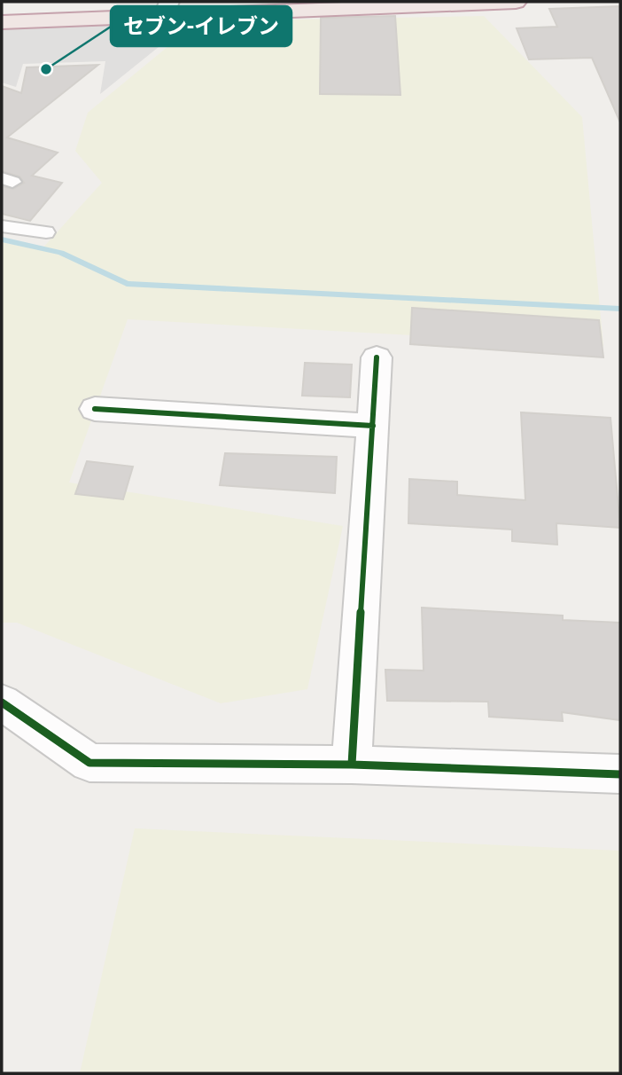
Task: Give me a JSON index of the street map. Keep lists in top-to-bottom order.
{
  "places": ["セブン-イレブン"]
}
